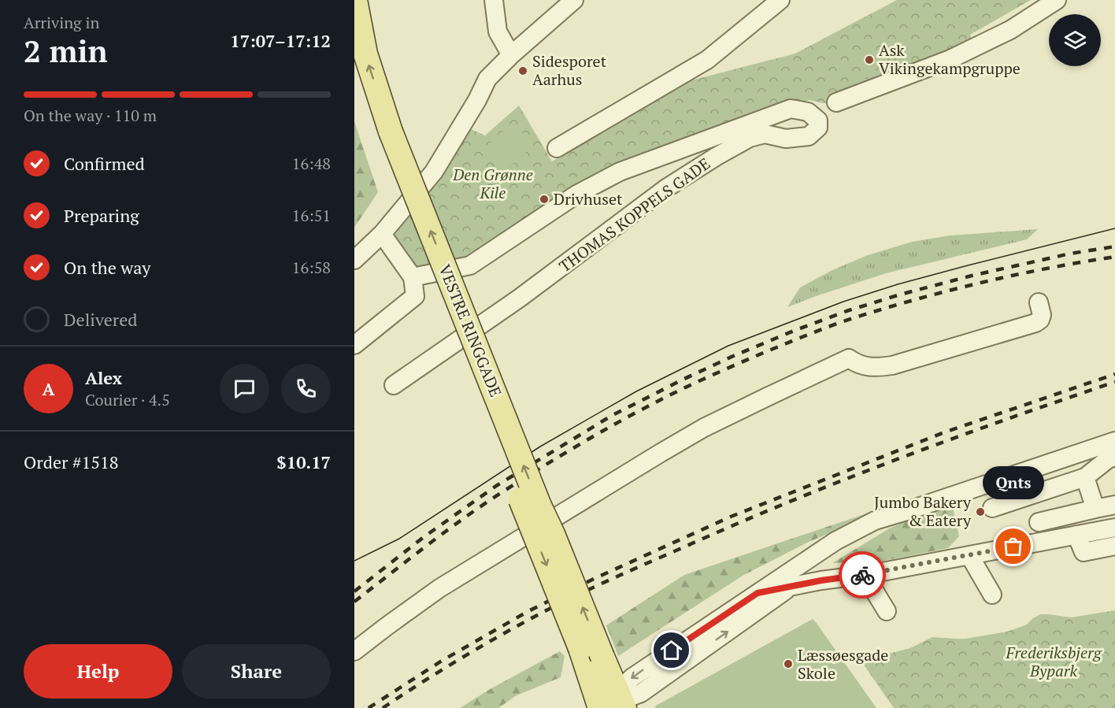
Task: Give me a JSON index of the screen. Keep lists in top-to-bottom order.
{
  "streets": {
    "main road": ["VESTRE RINGGADE"],
    "street": ["THOMAS KOPPELS GADE"]
  },
  "parks": ["Den Grønne Kile", "Frederiksbjerg Bypark"],
  "places": [
    "Ask Vikingekampgruppe",
    "Sidesporet Aarhus",
    "Drivhuset",
    "Jumbo Bakery & Eatery",
    "Qnts",
    "Læssøesgade Skole"
  ],
  "page": {
    "heading": ["2 min", "Arriving in", "17:07–17:12"],
    "panel": [
      "Alex",
      "Courier · 4.5",
      "Order #1518",
      "$10.17"
    ],
    "bar": "On the way · 110 m",
    "list": [
      ["Confirmed", "16:48"],
      ["Preparing", "16:51"],
      ["On the way", "16:58"],
      "Delivered"
    ],
    "round": "A",
    "bubble": "Qnts",
    "buttons": ["Help", "Share"]
  }
}
